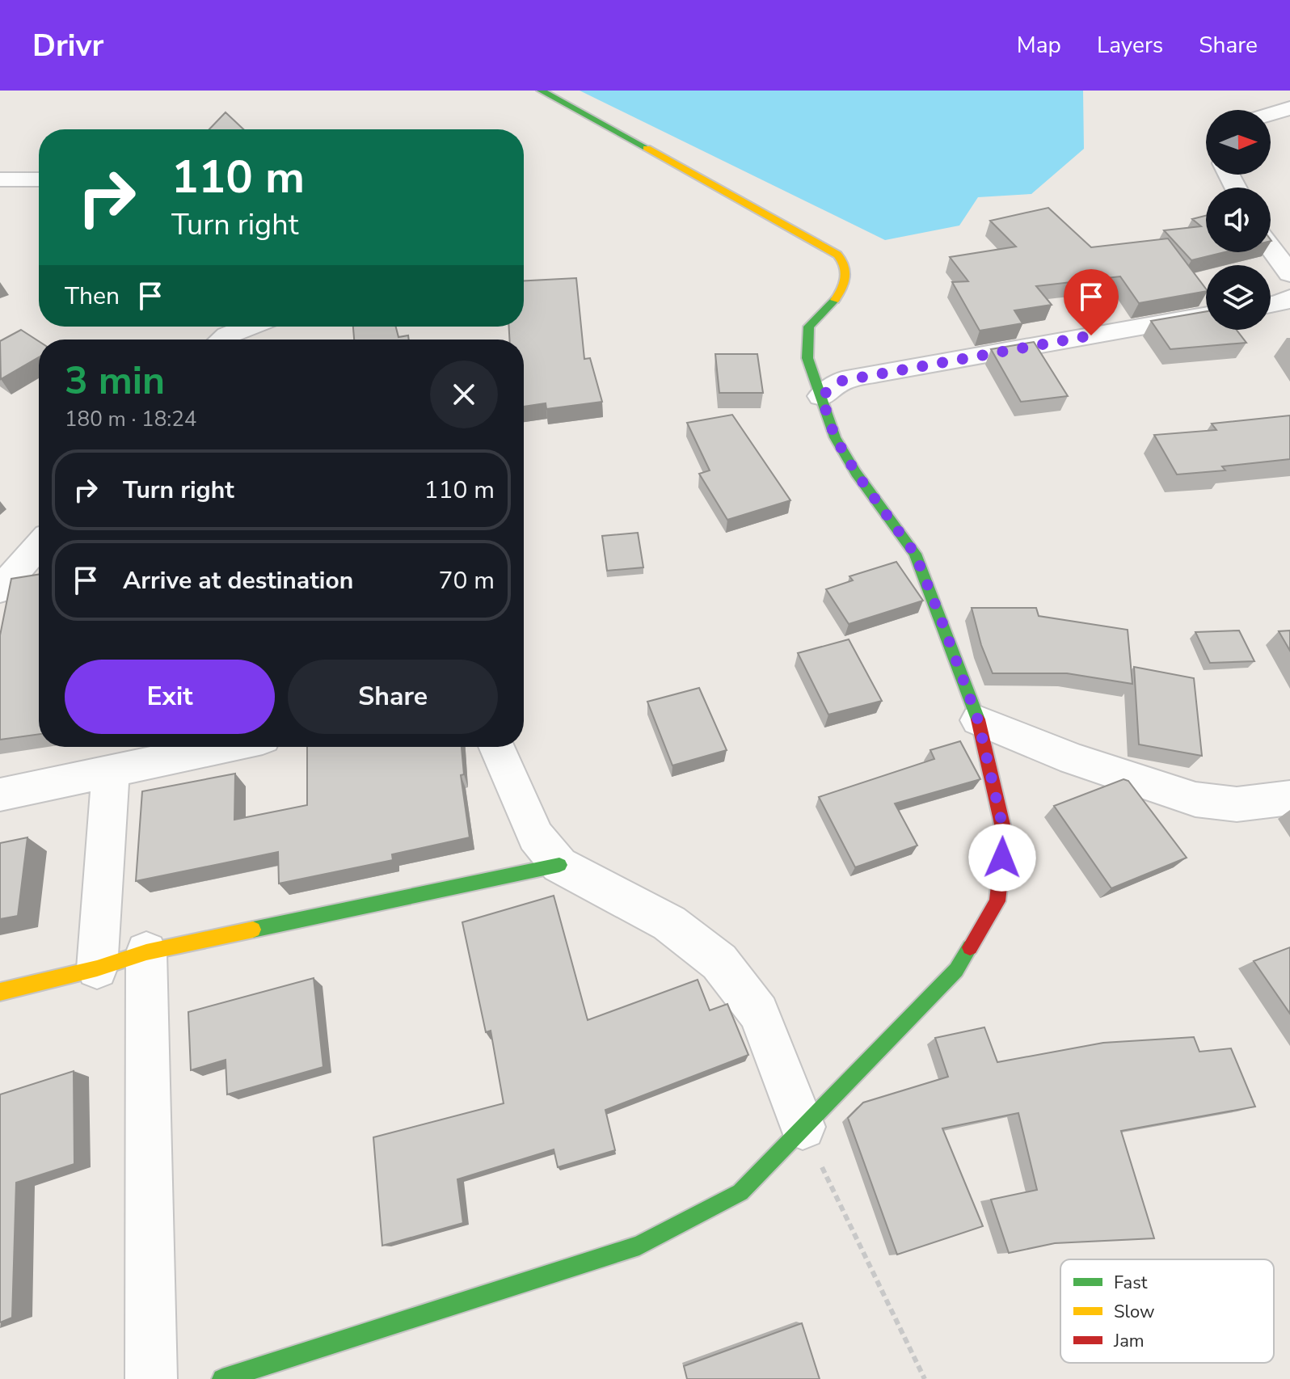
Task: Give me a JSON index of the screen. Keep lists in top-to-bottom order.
{
  "legend": ["Fast", "Slow", "Jam"],
  "north": "right",
  "page": {
    "header": "Drivr",
    "nav": ["Map", "Layers", "Share"],
    "turn": ["110 m", "Turn right"],
    "then": "Then",
    "heading": ["3 min", "180 m · 18:24"],
    "list": [
      {
        "name": "Turn right",
        "value": "110 m"
      },
      {
        "name": "Arrive at destination",
        "value": "70 m"
      }
    ],
    "buttons": ["Exit", "Share"]
  }
}
